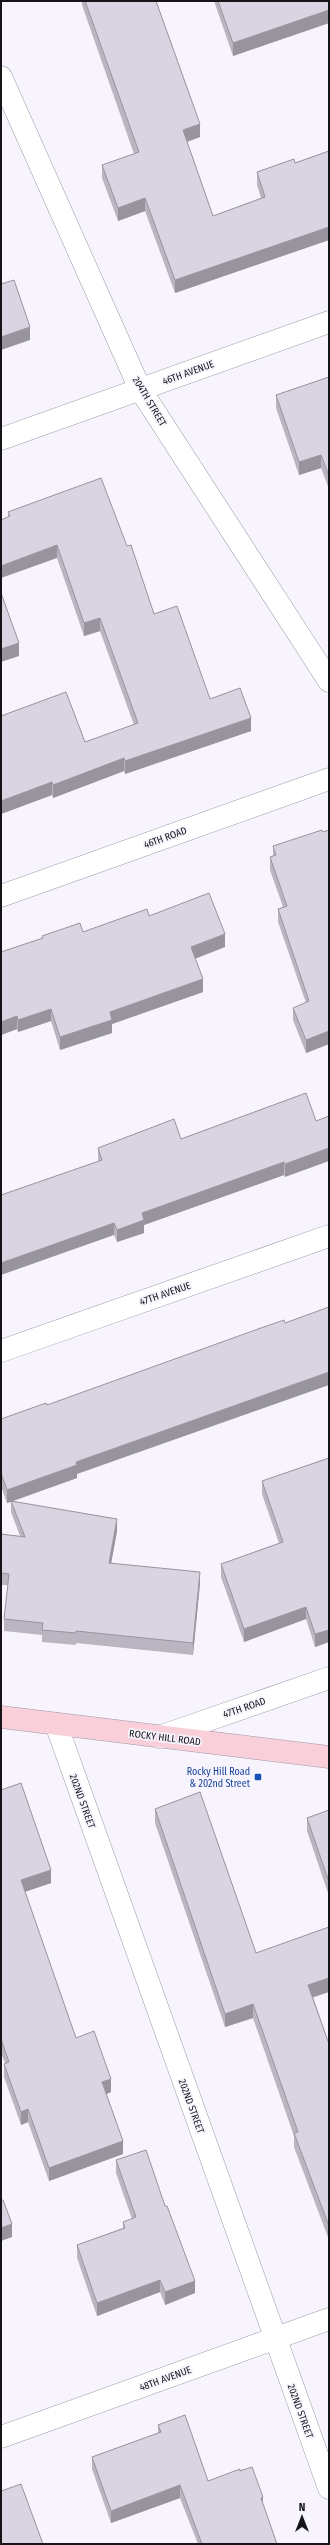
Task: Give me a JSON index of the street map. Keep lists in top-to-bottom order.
{
  "streets": {
    "street": [
      "46TH AVENUE",
      "204TH STREET",
      "46TH ROAD",
      "47TH AVENUE",
      "47TH ROAD",
      "ROCKY HILL ROAD",
      "202ND STREET",
      "48TH AVENUE"
    ]
  },
  "crossings": [
    ["46TH AVENUE", "204TH STREET"],
    ["47TH ROAD", "ROCKY HILL ROAD"],
    ["ROCKY HILL ROAD", "202ND STREET"],
    ["202ND STREET", "48TH AVENUE"]
  ],
  "places": {
    "transit": ["Rocky Hill Road & 202nd Street"]
  },
  "north": "top"
}
